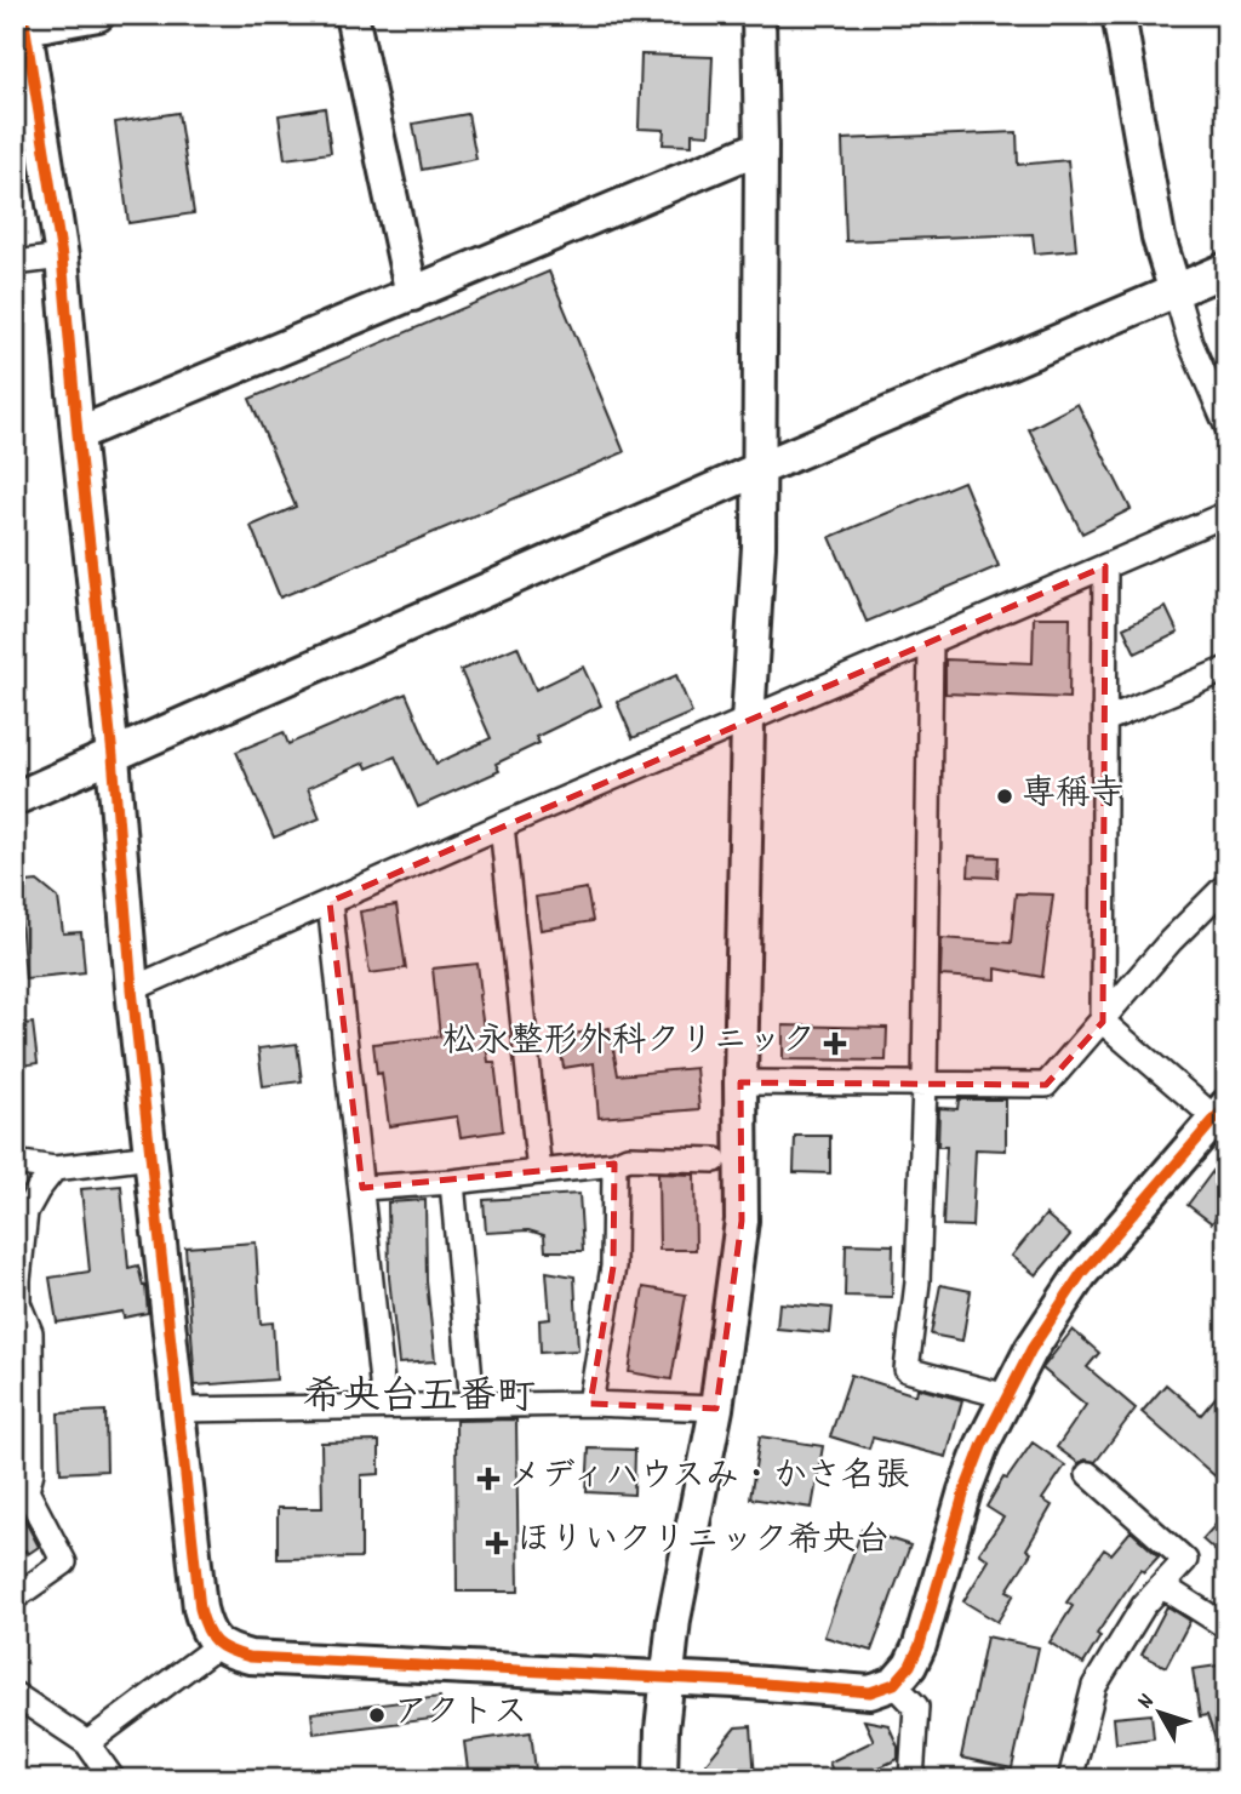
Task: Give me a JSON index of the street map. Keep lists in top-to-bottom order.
{
  "districts": ["希央台五番町"],
  "places": {
    "other": ["専稱寺", "アクトス"],
    "health": ["松永整形外科クリニック", "メディハウスみ・かさ名張", "ほりいクリニック希央台"]
  },
  "north": "top left"
}
